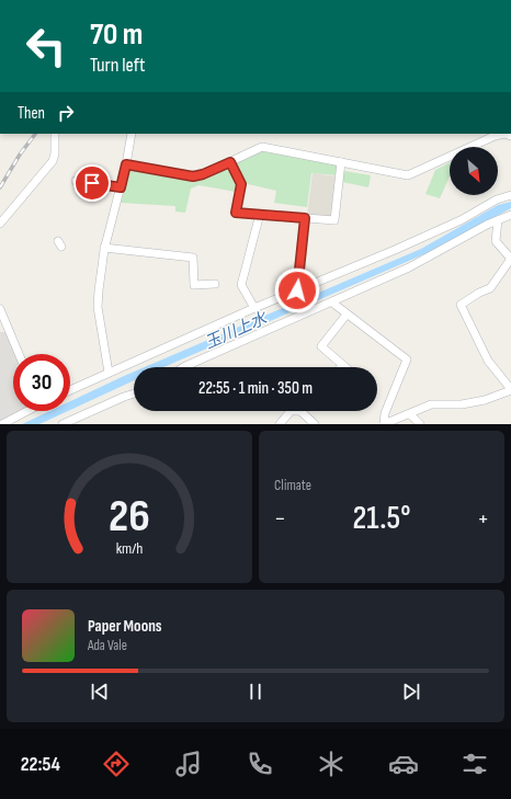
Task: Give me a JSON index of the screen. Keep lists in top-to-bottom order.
{
  "water": ["玉川上水"],
  "north": "bottom right",
  "page": {
    "turn": ["70 m", "Turn left"],
    "then": "Then",
    "limit": "30",
    "trip": "22:55 · 1 min · 350 m",
    "tile": "Climate",
    "heat": ["−", "21.5°", "+"],
    "song": ["Paper Moons", "Ada Vale"],
    "tabs": "22:54",
    "gauge": ["26", "km/h"]
  }
}
